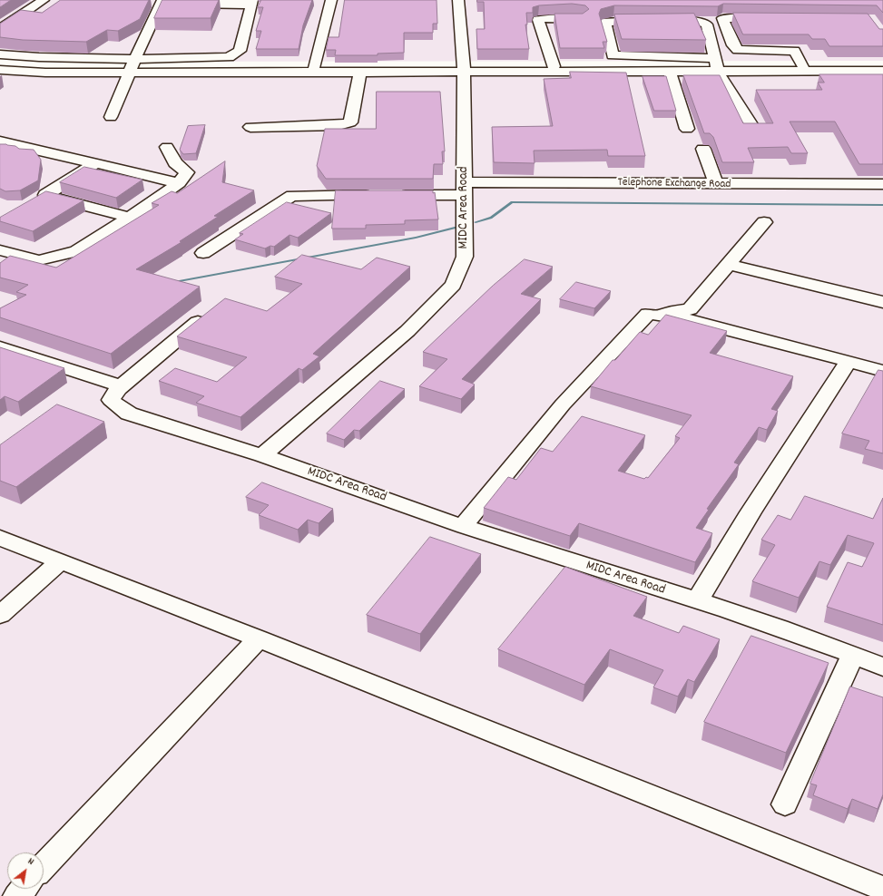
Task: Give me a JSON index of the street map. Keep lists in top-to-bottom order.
{
  "streets": {
    "street": ["Telephone Exchange Road", "MIDC Area Road"]
  },
  "crossings": [
    ["Telephone Exchange Road", "MIDC Area Road"]
  ],
  "north": "top right"
}
